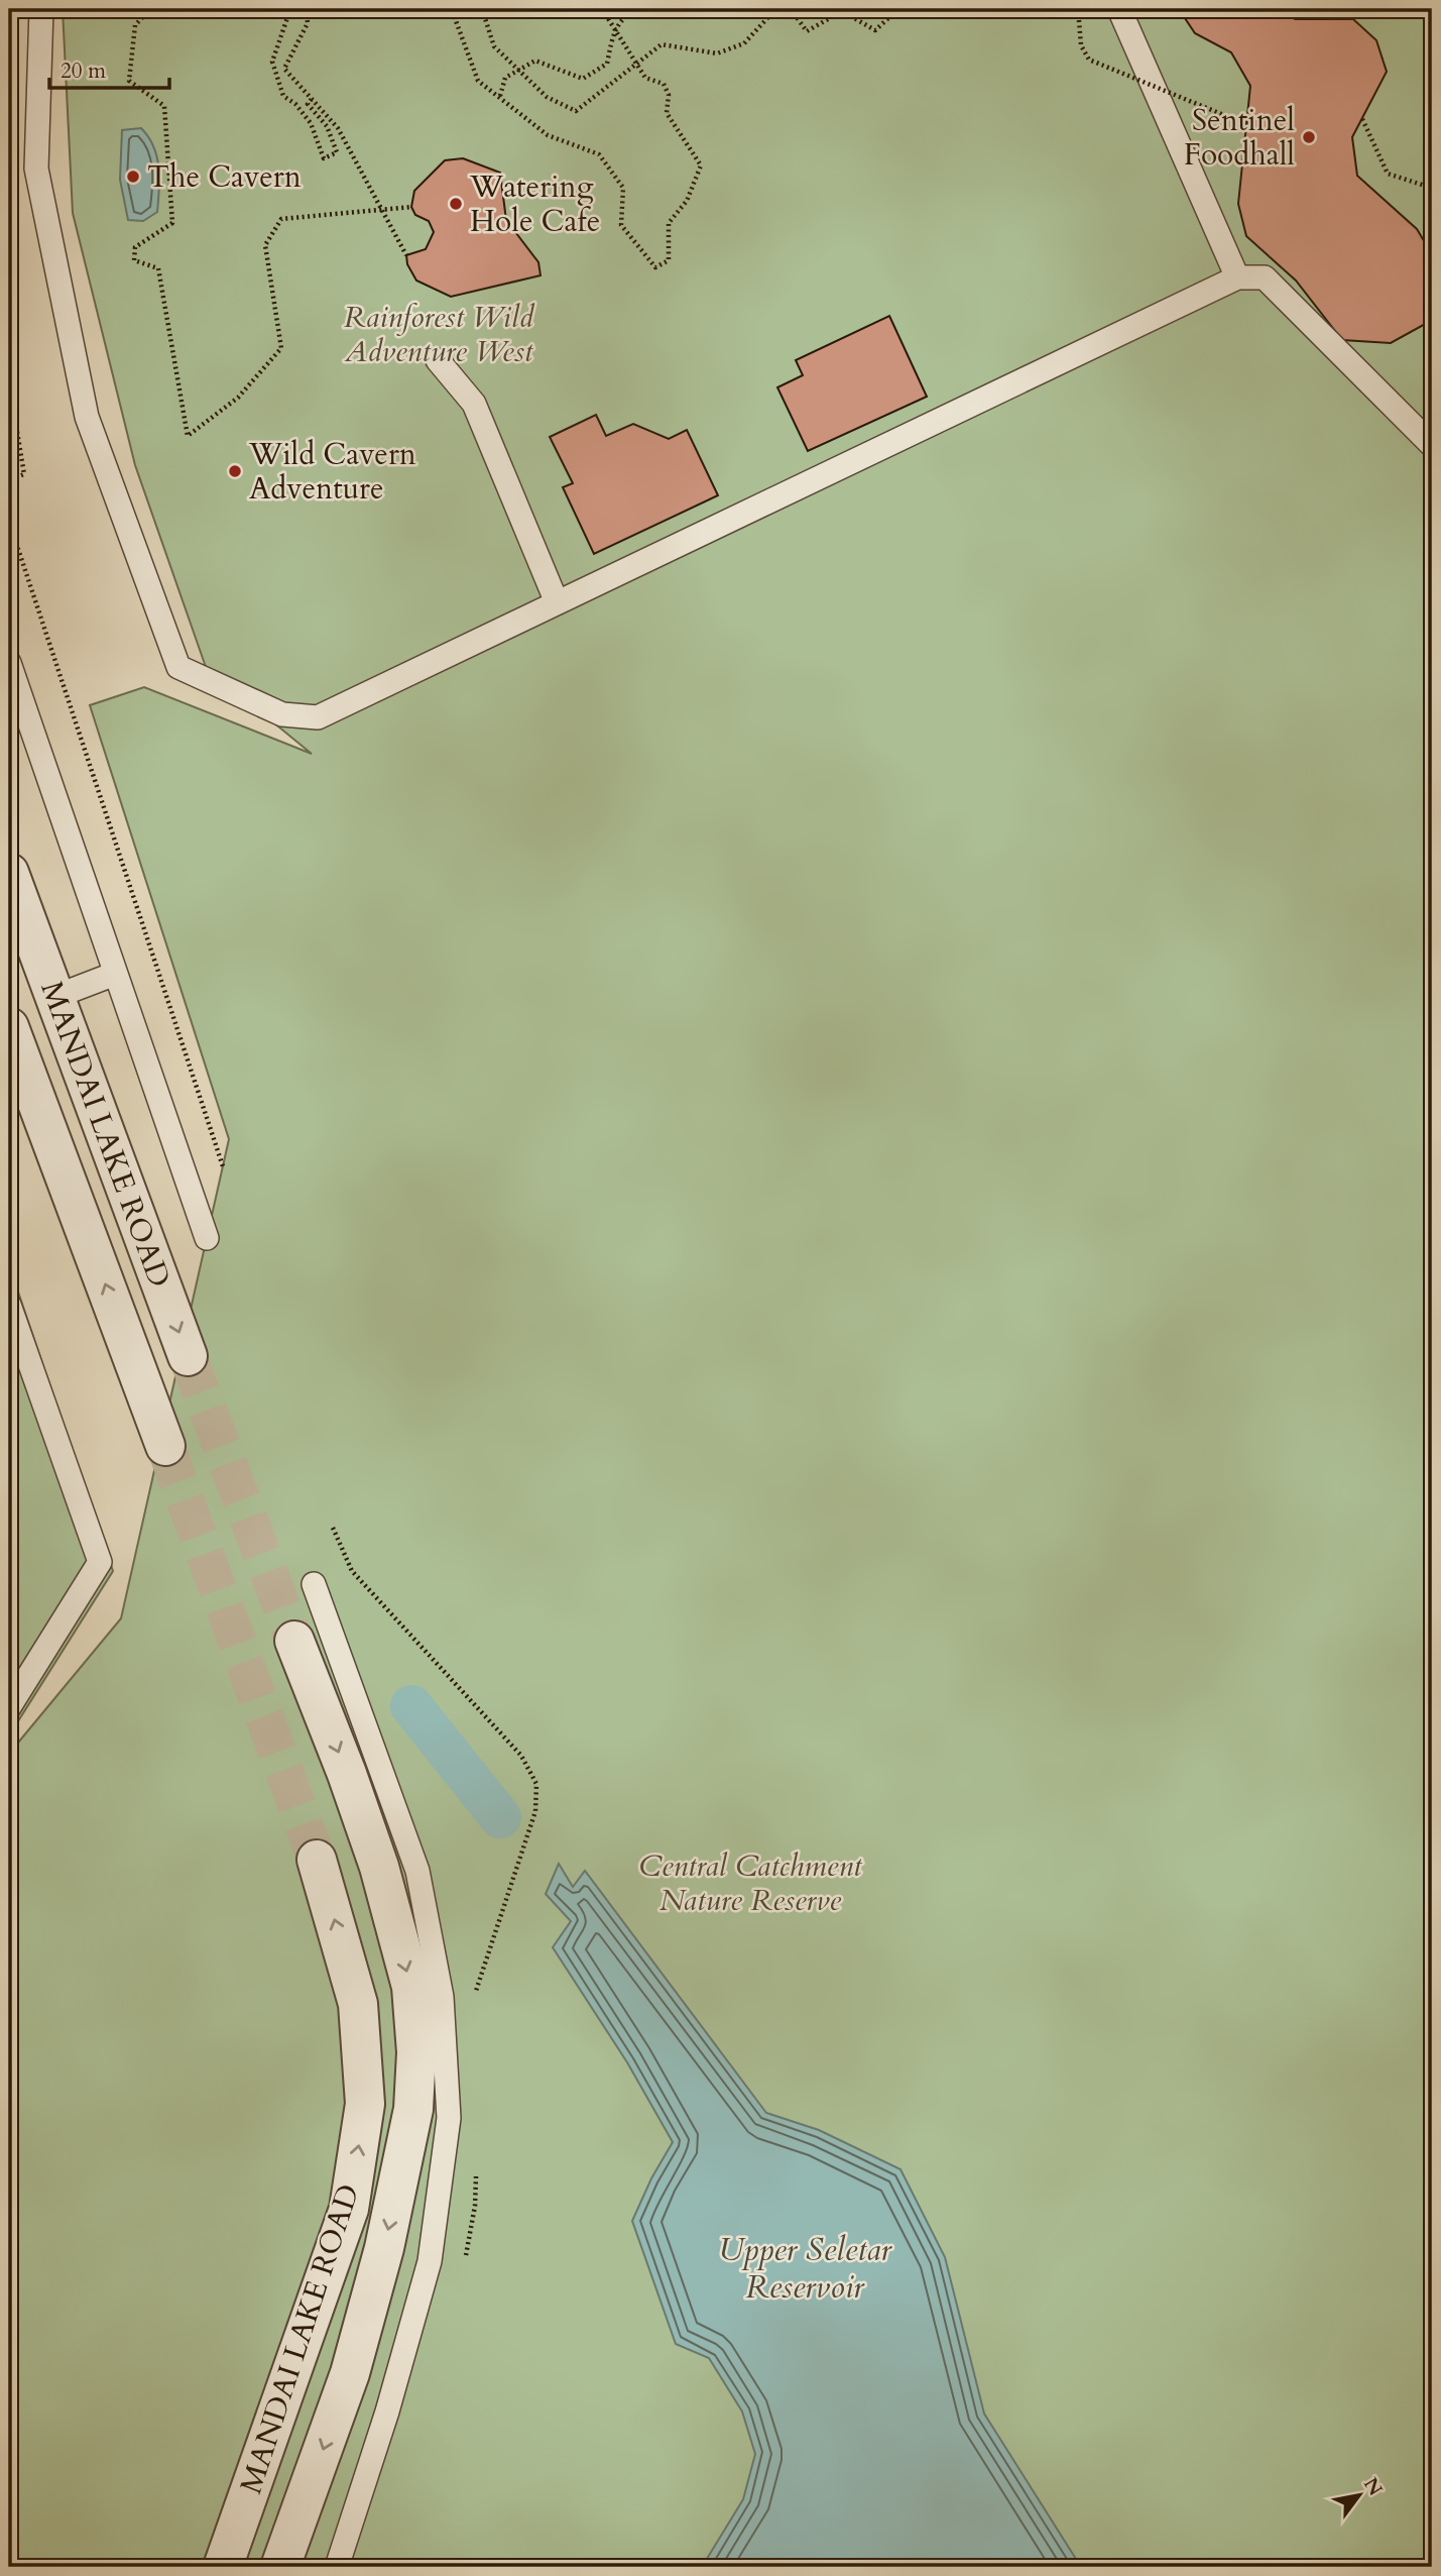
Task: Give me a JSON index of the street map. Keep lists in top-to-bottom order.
{
  "streets": {
    "street": ["MANDAI LAKE ROAD"]
  },
  "water": ["Upper Seletar Reservoir"],
  "parks": ["Rainforest Wild Adventure West", "Central Catchment Nature Reserve"],
  "places": [
    "Sentinel Foodhall",
    "The Cavern",
    "Watering Hole Cafe",
    "Wild Cavern Adventure"
  ],
  "scale_bar": "20 m",
  "north": "top right"
}
